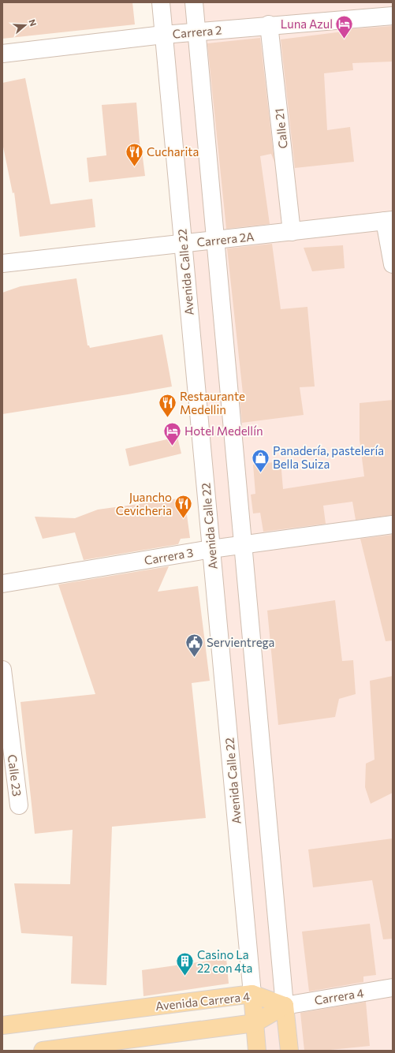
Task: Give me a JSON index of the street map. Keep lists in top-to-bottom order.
{
  "streets": {
    "main road": ["Avenida Calle 22", "Avenida Carrera 4"],
    "street": [
      "Carrera 2",
      "Calle 21",
      "Carrera 2A",
      "Carrera 3",
      "Calle 23",
      "Carrera 4"
    ]
  },
  "crossings": [
    ["Carrera 2", "Calle 21"],
    ["Carrera 2", "Avenida Calle 22"],
    ["Calle 21", "Carrera 2A"],
    ["Carrera 2A", "Avenida Calle 22"],
    ["Avenida Calle 22", "Carrera 3"],
    ["Avenida Calle 22", "Avenida Carrera 4"],
    ["Carrera 4", "Avenida Carrera 4"]
  ],
  "places": {
    "hotel": ["Luna Azul", "Hotel Medellín"],
    "restaurant": ["Cucharita", "Restaurante Medellin", "Juancho Cevicheria"],
    "shop": ["Panadería, pastelería Bella Suiza"],
    "public building": ["Servientrega"],
    "building": ["Casino La 22 con 4ta"]
  },
  "north": "right"
}
